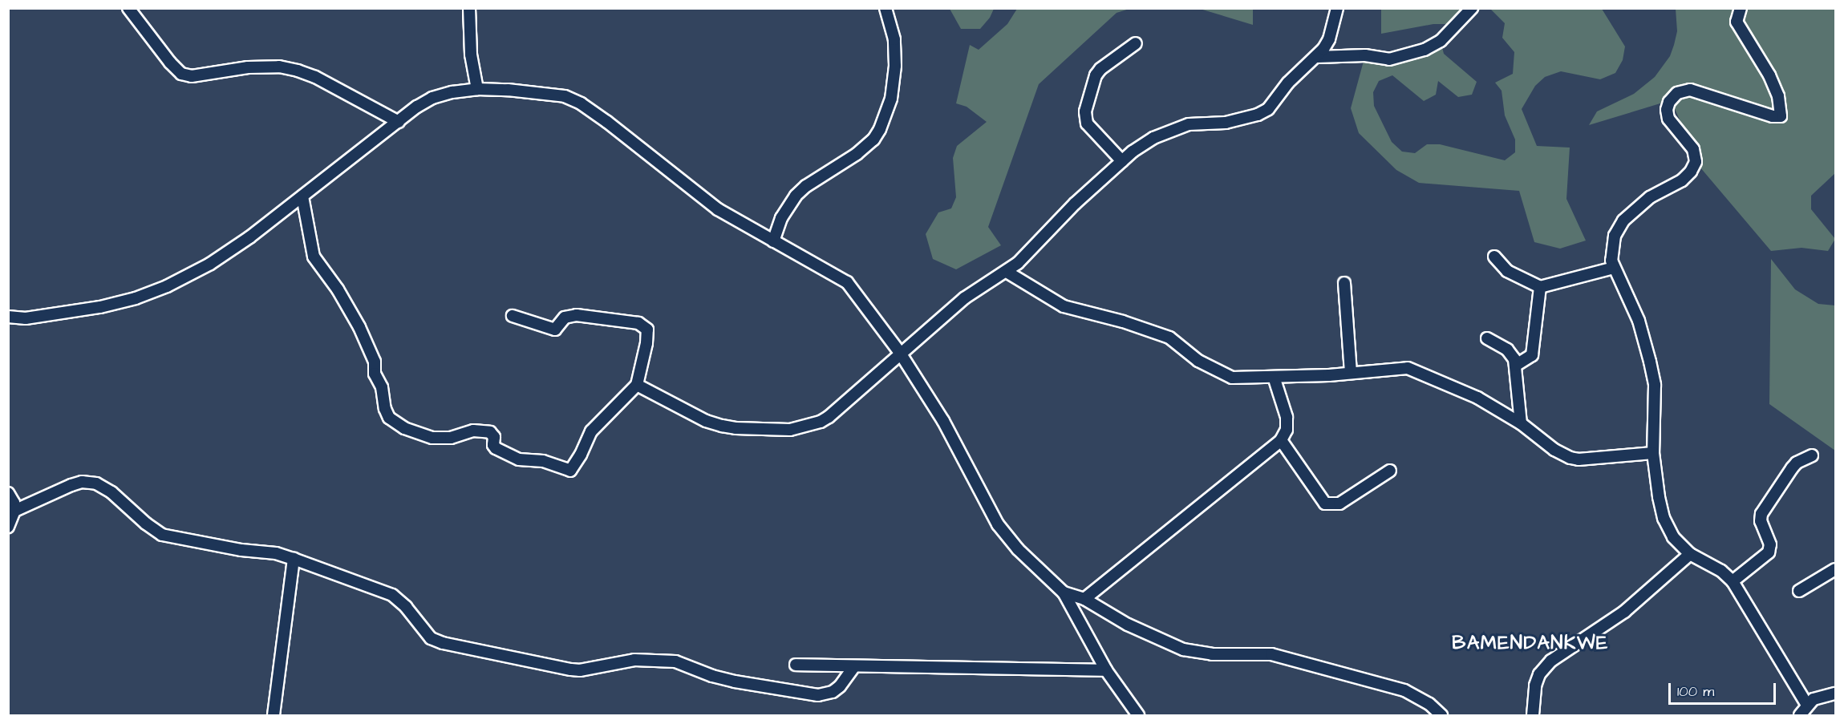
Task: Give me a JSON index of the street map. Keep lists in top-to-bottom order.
{
  "districts": ["BAMENDANKWE"],
  "scale_bar": "100 m"
}
